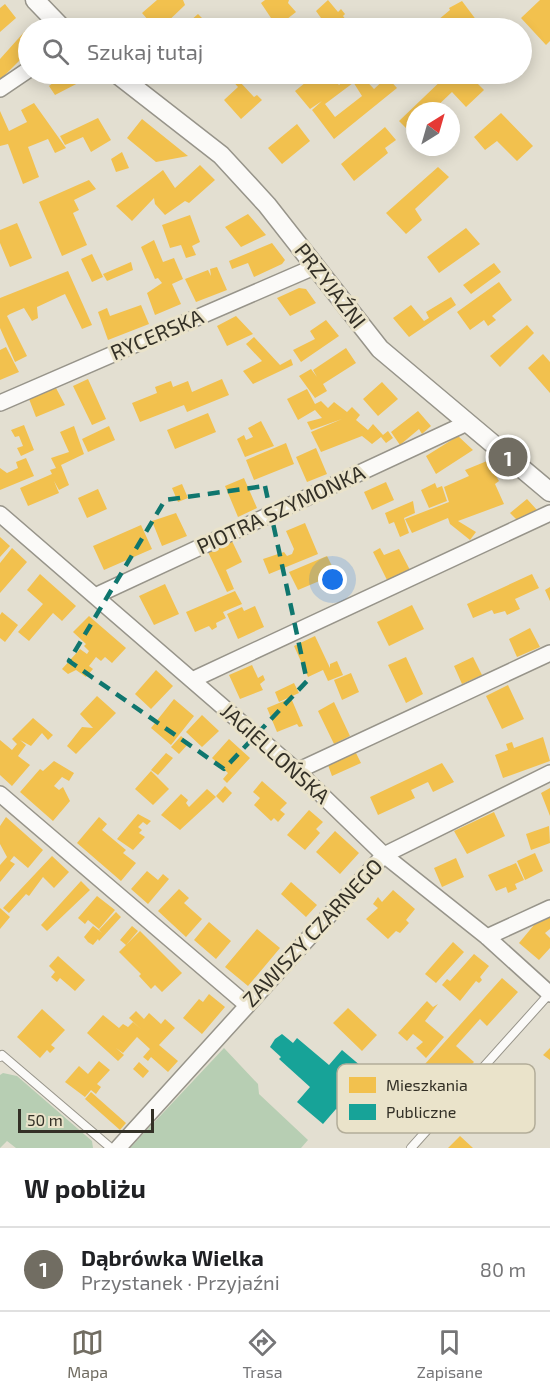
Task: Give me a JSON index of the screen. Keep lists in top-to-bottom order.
{
  "streets": {
    "street": [
      "PRZYJAŹNI",
      "RYCERSKA",
      "PIOTRA SZYMONKA",
      "JAGIELLOŃSKA",
      "ZAWISZY CZARNEGO"
    ]
  },
  "crossings": [
    ["PRZYJAŹNI", "RYCERSKA"],
    ["PRZYJAŹNI", "PIOTRA SZYMONKA"],
    ["PIOTRA SZYMONKA", "JAGIELLOŃSKA"],
    ["JAGIELLOŃSKA", "ZAWISZY CZARNEGO"]
  ],
  "legend": ["Mieszkania", "Publiczne"],
  "scale_bar": "50 m",
  "north": "top right",
  "page": {
    "search": "Szukaj tutaj",
    "pins": "1",
    "scale": "50 m",
    "heading": "W pobliżu",
    "list": [
      {
        "mark": "1",
        "name": "Dąbrówka Wielka",
        "note": "Przystanek · Przyjaźni",
        "value": "80 m"
      }
    ],
    "nav": ["Mapa", "Trasa", "Zapisane"]
  }
}
